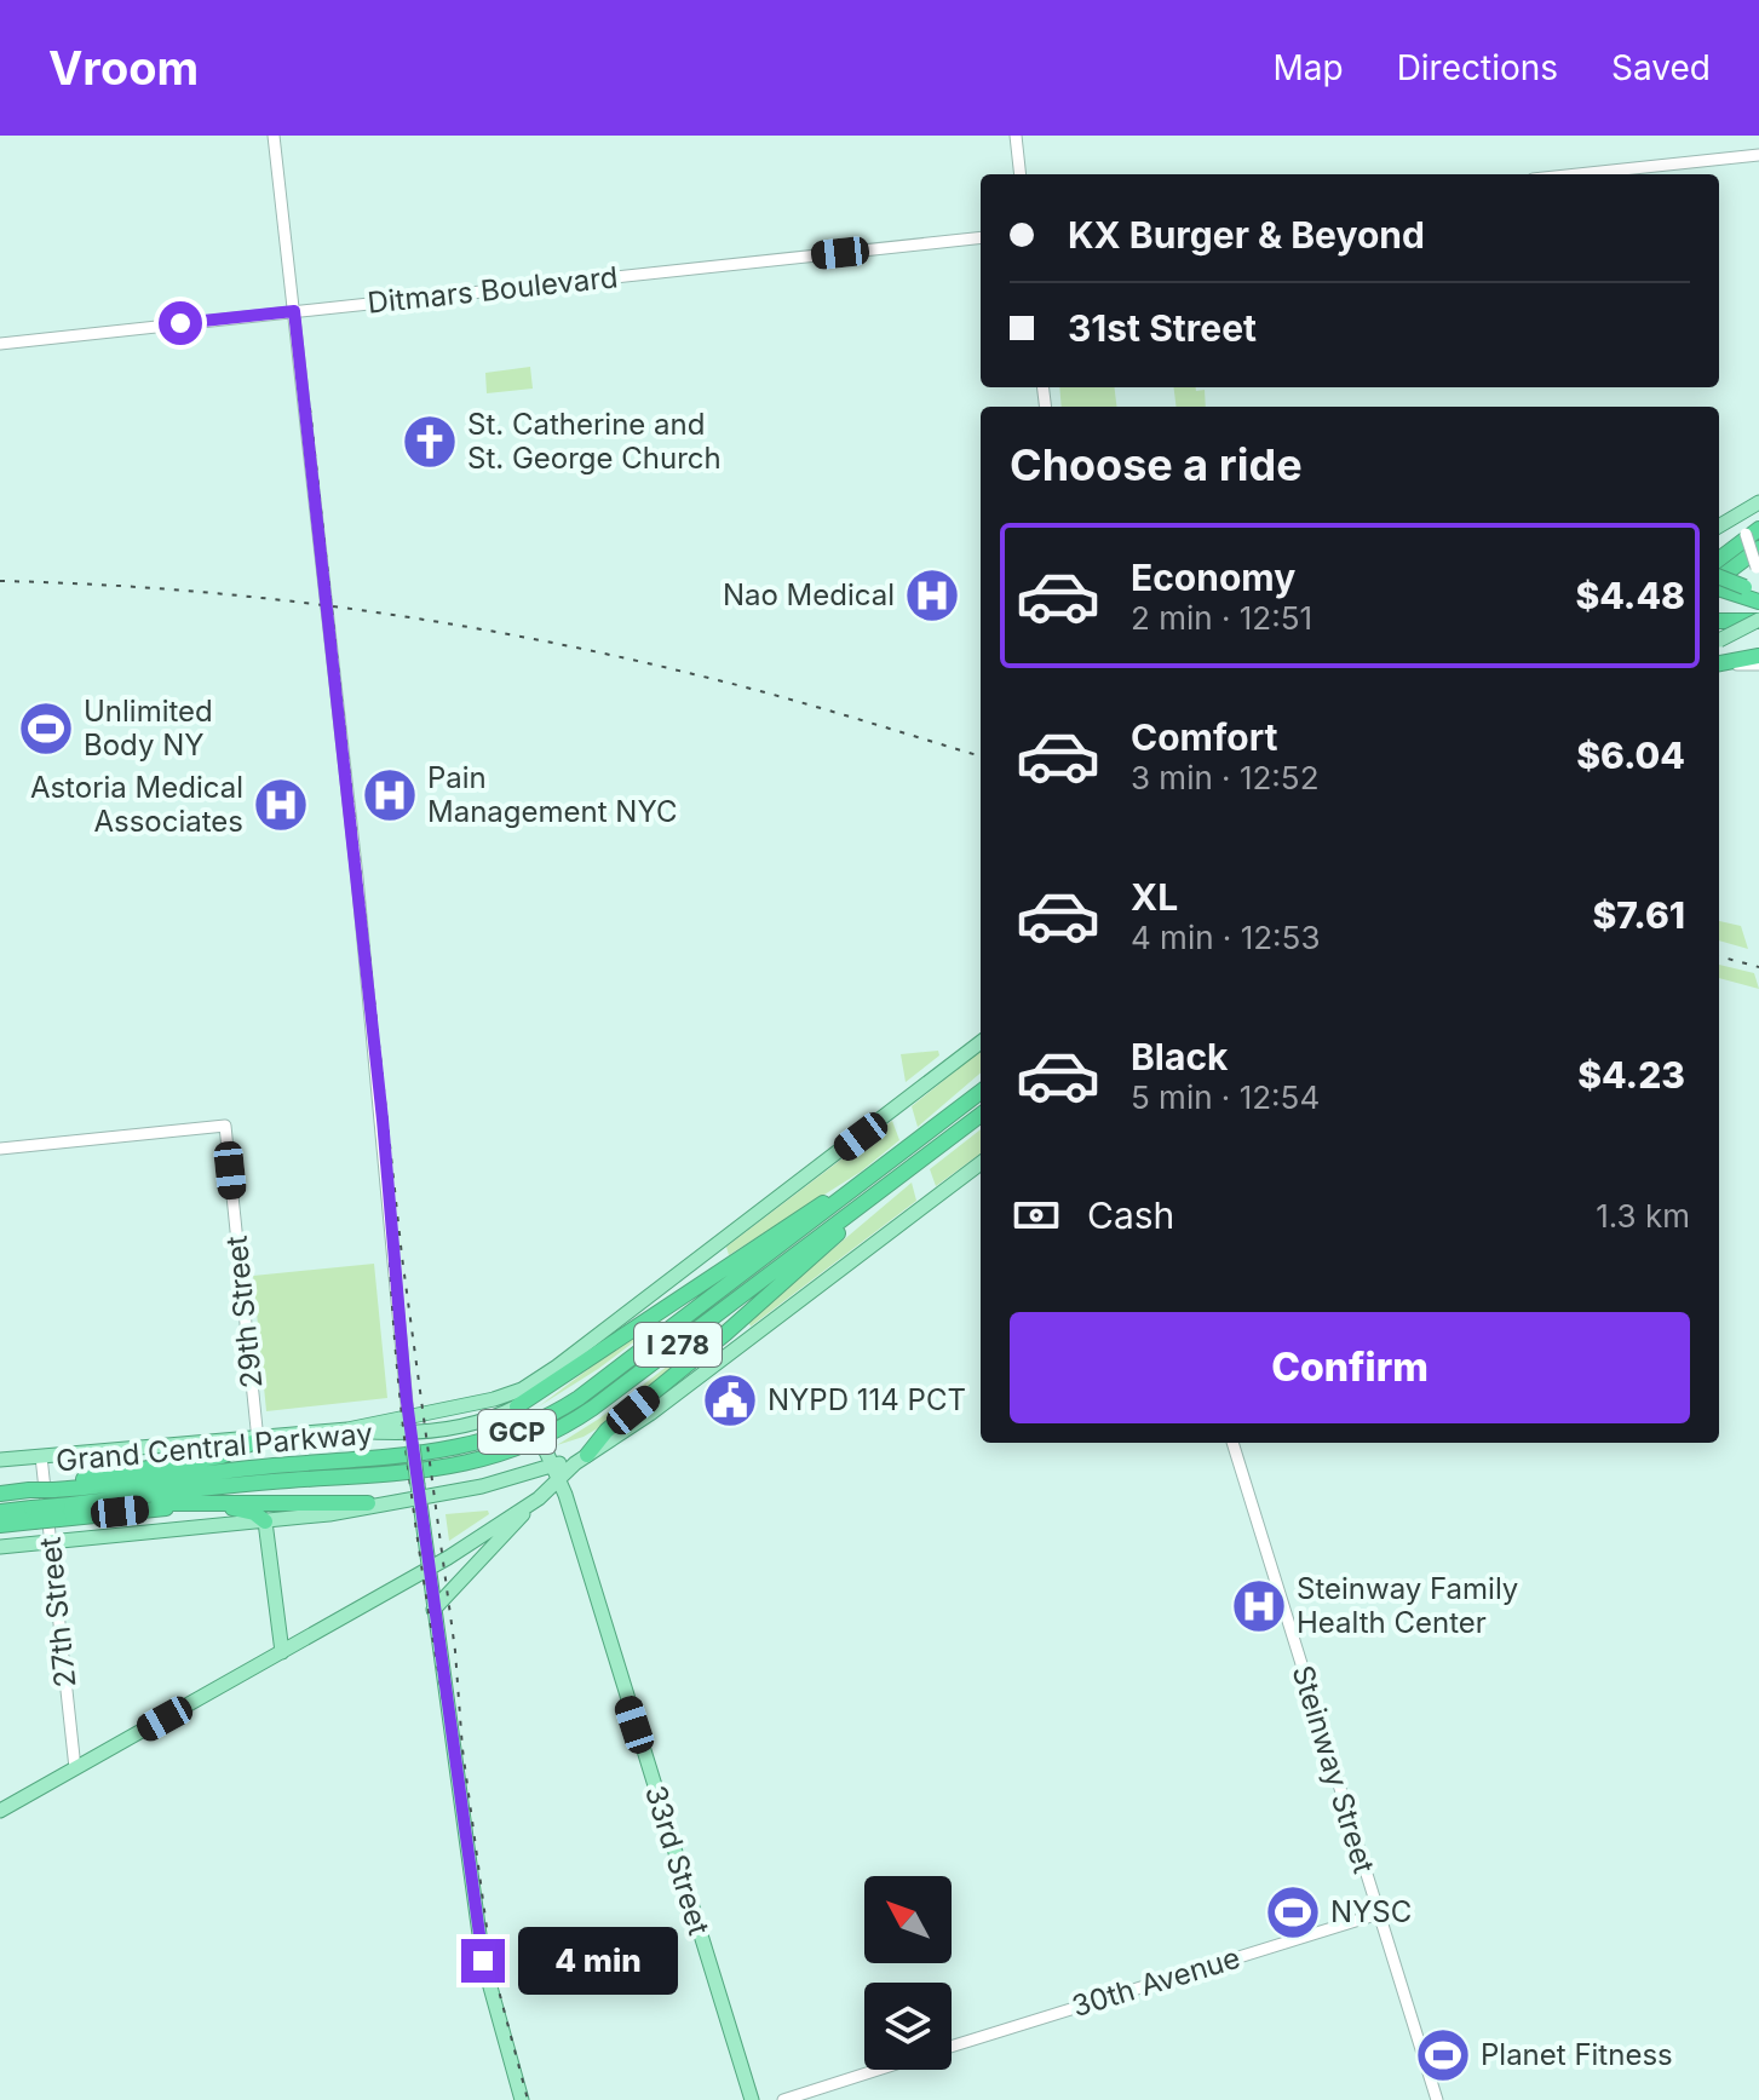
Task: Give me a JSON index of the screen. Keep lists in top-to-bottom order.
{
  "streets": {
    "highway": ["I 278", "GCP", "Grand Central Parkway"],
    "main road": ["33rd Street"],
    "street": [
      "Ditmars Boulevard",
      "29th Street",
      "27th Street",
      "Steinway Street",
      "30th Avenue"
    ]
  },
  "crossings": [
    ["Steinway Street", "30th Avenue"]
  ],
  "places": {
    "church": ["St. Catherine and St. George Church"],
    "hospital": [
      "Nao Medical",
      "Pain Management NYC",
      "Astoria Medical Associates",
      "Steinway Family Health Center"
    ],
    "sports": ["Unlimited Body NY", "NYSC", "Planet Fitness"],
    "public building": ["NYPD 114 PCT"]
  },
  "north": "top left",
  "page": {
    "header": "Vroom",
    "nav": ["Map", "Directions", "Saved"],
    "banner": ["KX Burger & Beyond", "31st Street"],
    "heading": "Choose a ride",
    "list": [
      {
        "name": "Economy",
        "note": "2 min · 12:51",
        "value": "$4.48"
      },
      {
        "name": "Comfort",
        "note": "3 min · 12:52",
        "value": "$6.04"
      },
      {
        "name": "XL",
        "note": "4 min · 12:53",
        "value": "$7.61"
      },
      {
        "name": "Black",
        "note": "5 min · 12:54",
        "value": "$4.23"
      }
    ],
    "pay": ["Cash", "1.3 km"],
    "buttons": "Confirm",
    "bubble": "4 min"
  }
}
